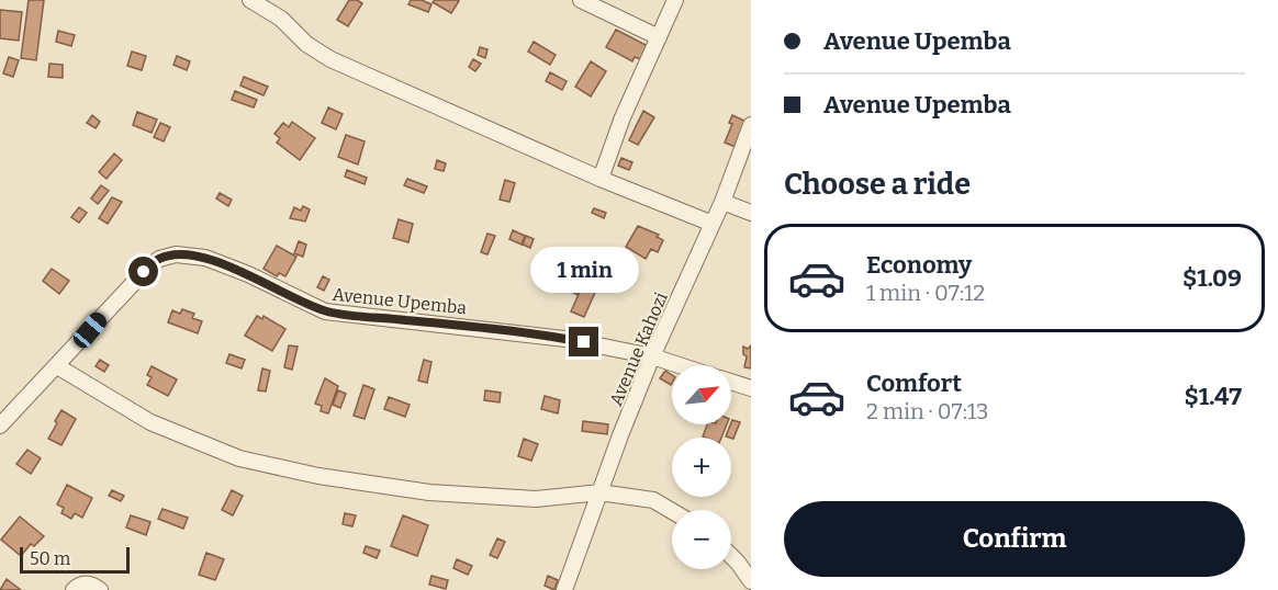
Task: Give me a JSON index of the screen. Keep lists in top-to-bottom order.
{
  "streets": {
    "street": ["Avenue Upemba", "Avenue Kahozi"]
  },
  "crossings": [
    ["Avenue Upemba", "Avenue Kahozi"]
  ],
  "scale_bar": "50 m",
  "north": "top right",
  "page": {
    "banner": ["Avenue Upemba", "Avenue Upemba"],
    "heading": "Choose a ride",
    "list": [
      {
        "name": "Economy",
        "note": "1 min · 07:12",
        "value": "$1.09"
      },
      {
        "name": "Comfort",
        "note": "2 min · 07:13",
        "value": "$1.47"
      }
    ],
    "bubble": "1 min",
    "map_buttons": ["+", "−"],
    "buttons": "Confirm",
    "scale": "50 m"
  }
}
